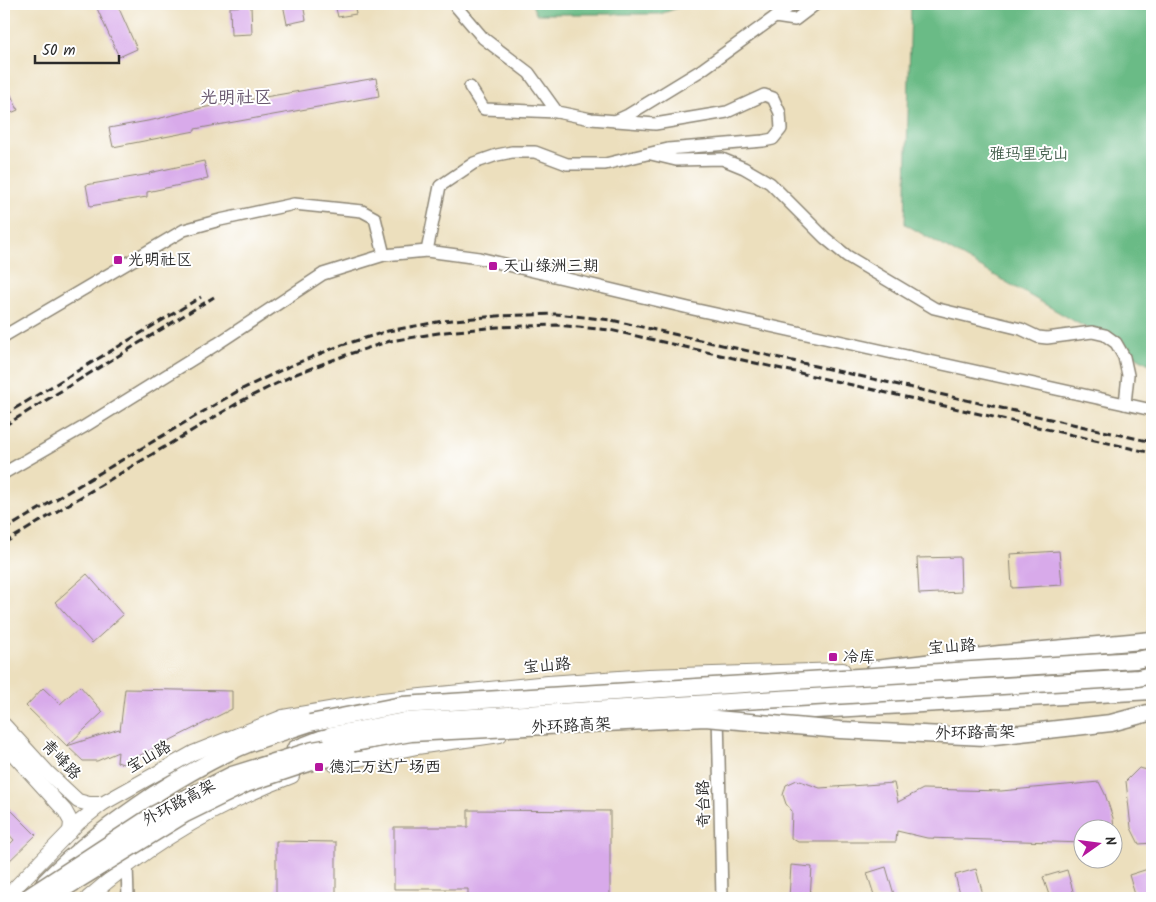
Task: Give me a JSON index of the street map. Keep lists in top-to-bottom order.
{
  "streets": {
    "highway": ["外环路高架"],
    "main road": ["宝山路", "青峰路"],
    "street": ["奇台路"]
  },
  "crossings": [
    ["宝山路", "青峰路"]
  ],
  "districts": ["光明社区"],
  "parks": ["雅玛里克山"],
  "places": {
    "transit": [
      "光明社区",
      "天山绿洲三期",
      "冷库",
      "德汇万达广场西"
    ]
  },
  "scale_bar": "50 m",
  "north": "right"
}
